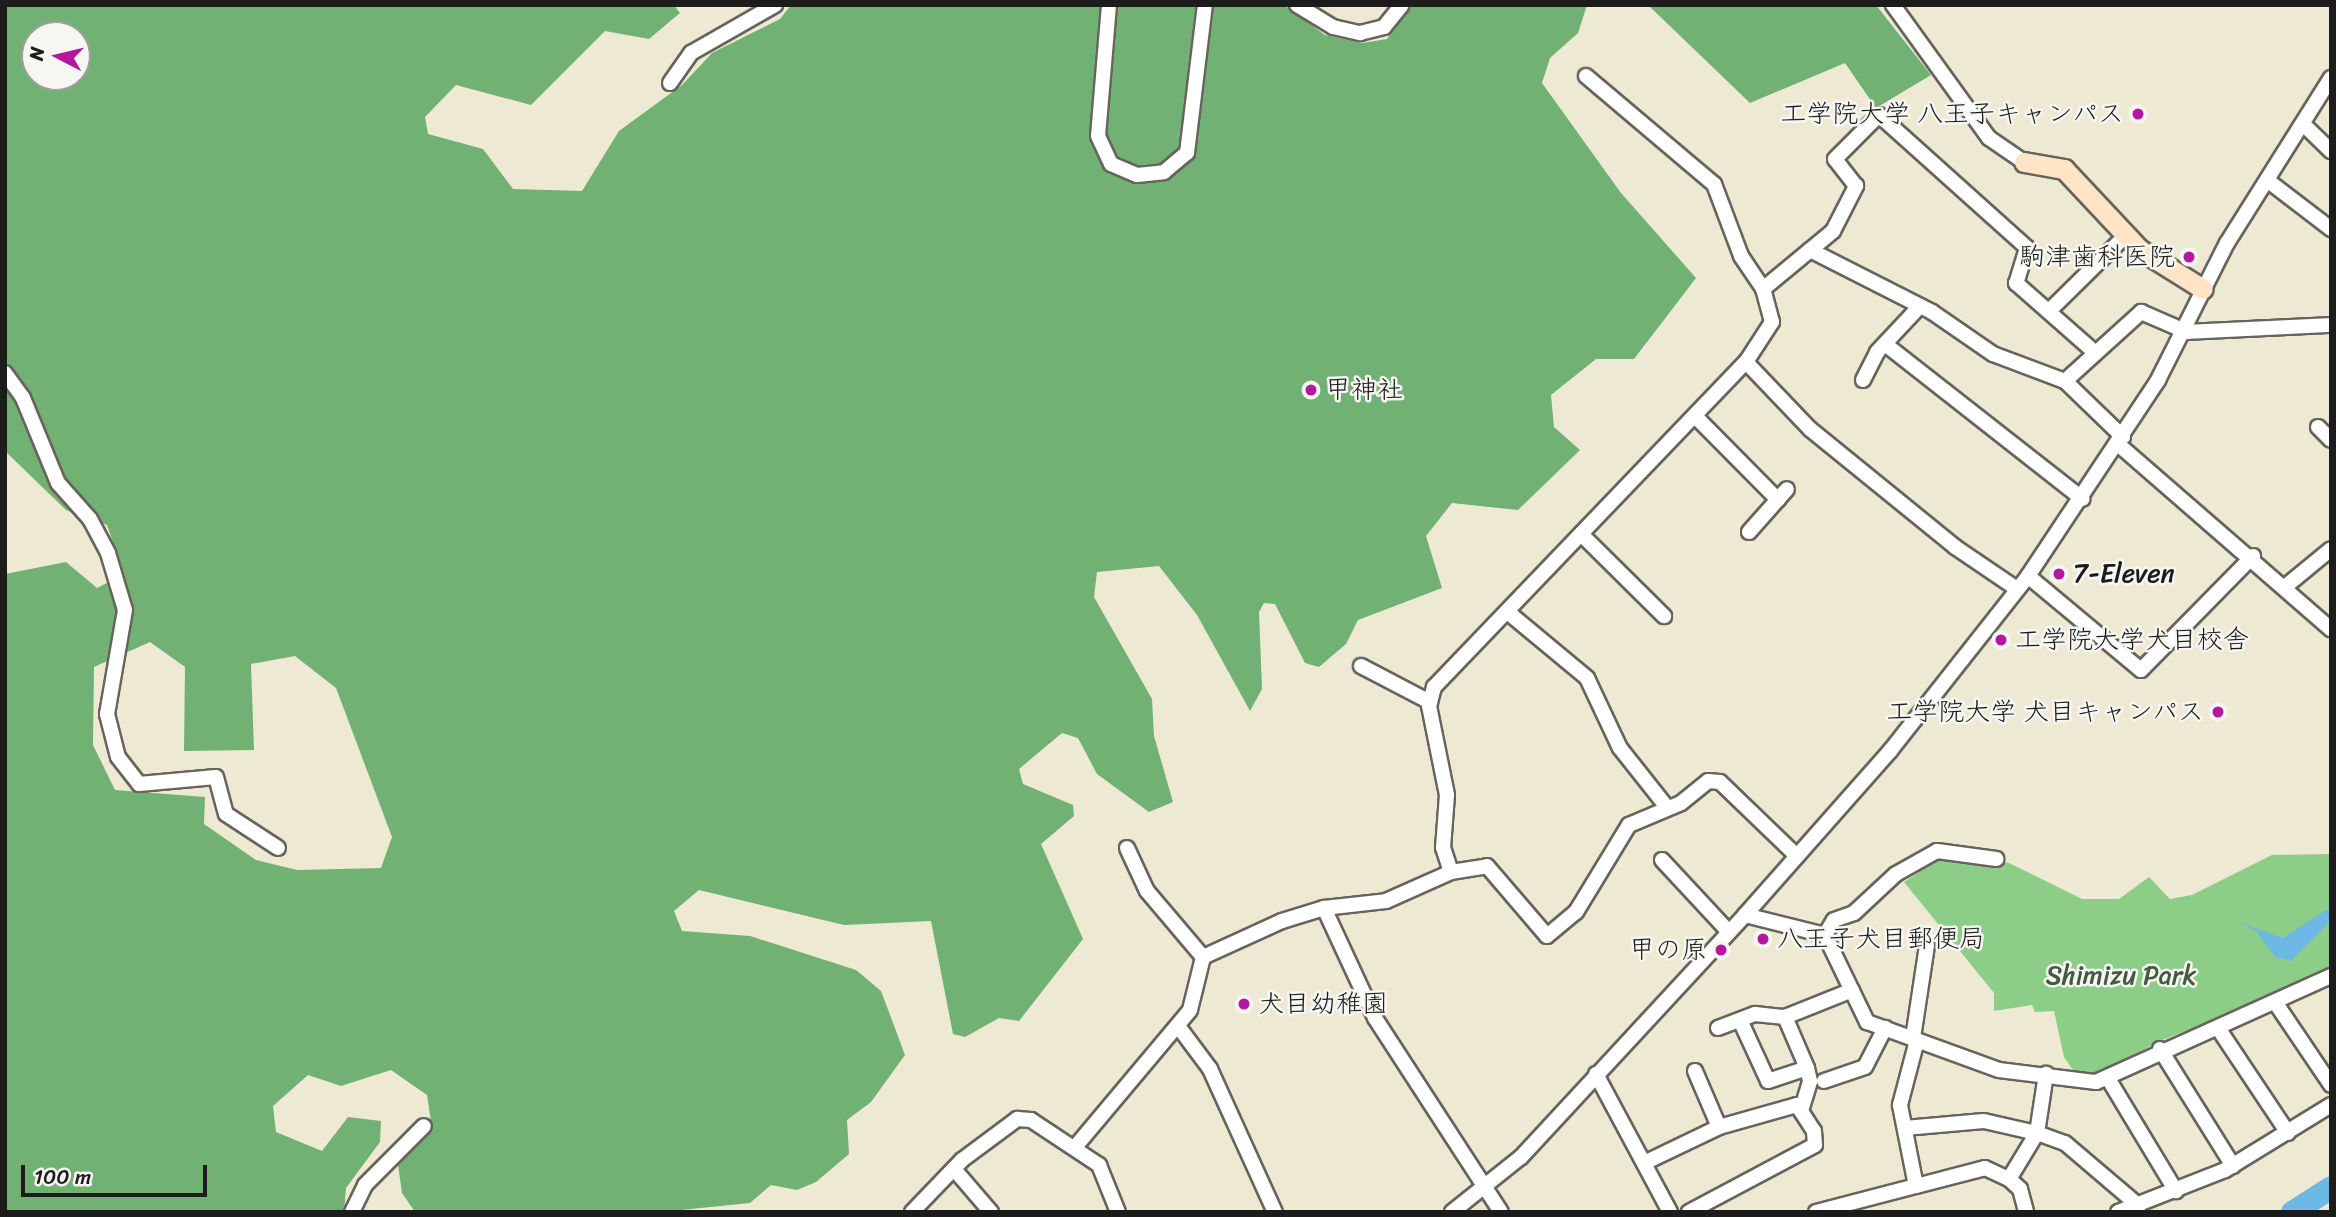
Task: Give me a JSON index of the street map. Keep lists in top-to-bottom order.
{
  "parks": ["Shimizu Park"],
  "places": [
    "工学院大学 八王子キャンパス",
    "駒津歯科医院",
    "甲神社",
    "7-Eleven",
    "工学院大学犬目校舎",
    "工学院大学 犬目キャンパス",
    "八王子犬目郵便局",
    "甲の原",
    "犬目幼稚園"
  ],
  "scale_bar": "100 m",
  "north": "left"
}
